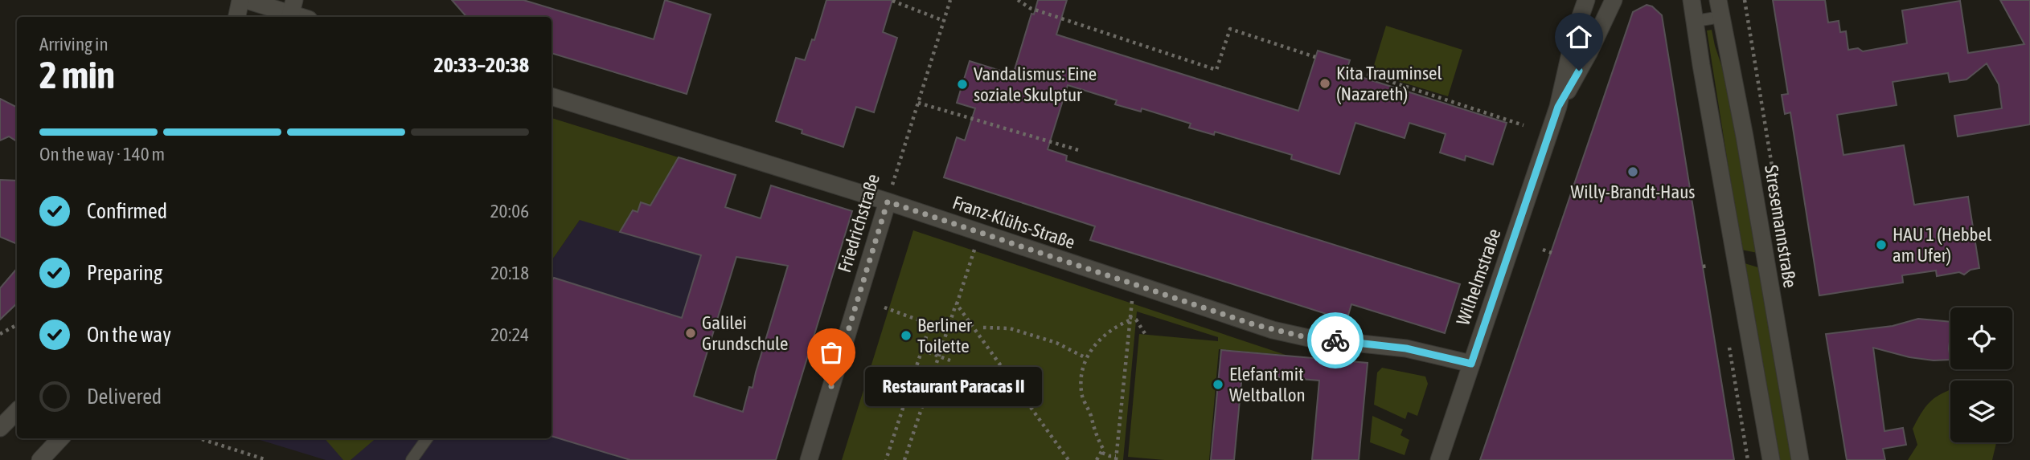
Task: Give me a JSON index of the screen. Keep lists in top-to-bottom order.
{
  "streets": {
    "main road": [
      "Franz-Klühs-Straße",
      "Friedrichstraße",
      "Stresemannstraße",
      "Wilhelmstraße"
    ]
  },
  "crossings": [
    ["Franz-Klühs-Straße", "Friedrichstraße"],
    ["Franz-Klühs-Straße", "Wilhelmstraße"]
  ],
  "places": [
    "Kita Trauminsel (Nazareth)",
    "Vandalismus: Eine soziale Skulptur",
    "Willy-Brandt-Haus",
    "HAU 1 (Hebbel am Ufer)",
    "Galilei Grundschule",
    "Berliner Toilette",
    "Elefant mit Weltballon",
    "Restaurant Paracas II"
  ],
  "page": {
    "heading": ["2 min", "Arriving in", "20:33–20:38"],
    "bar": "On the way · 140 m",
    "list": [
      ["Confirmed", "20:06"],
      ["Preparing", "20:18"],
      ["On the way", "20:24"],
      "Delivered"
    ],
    "bubble": "Restaurant Paracas II"
  }
}
